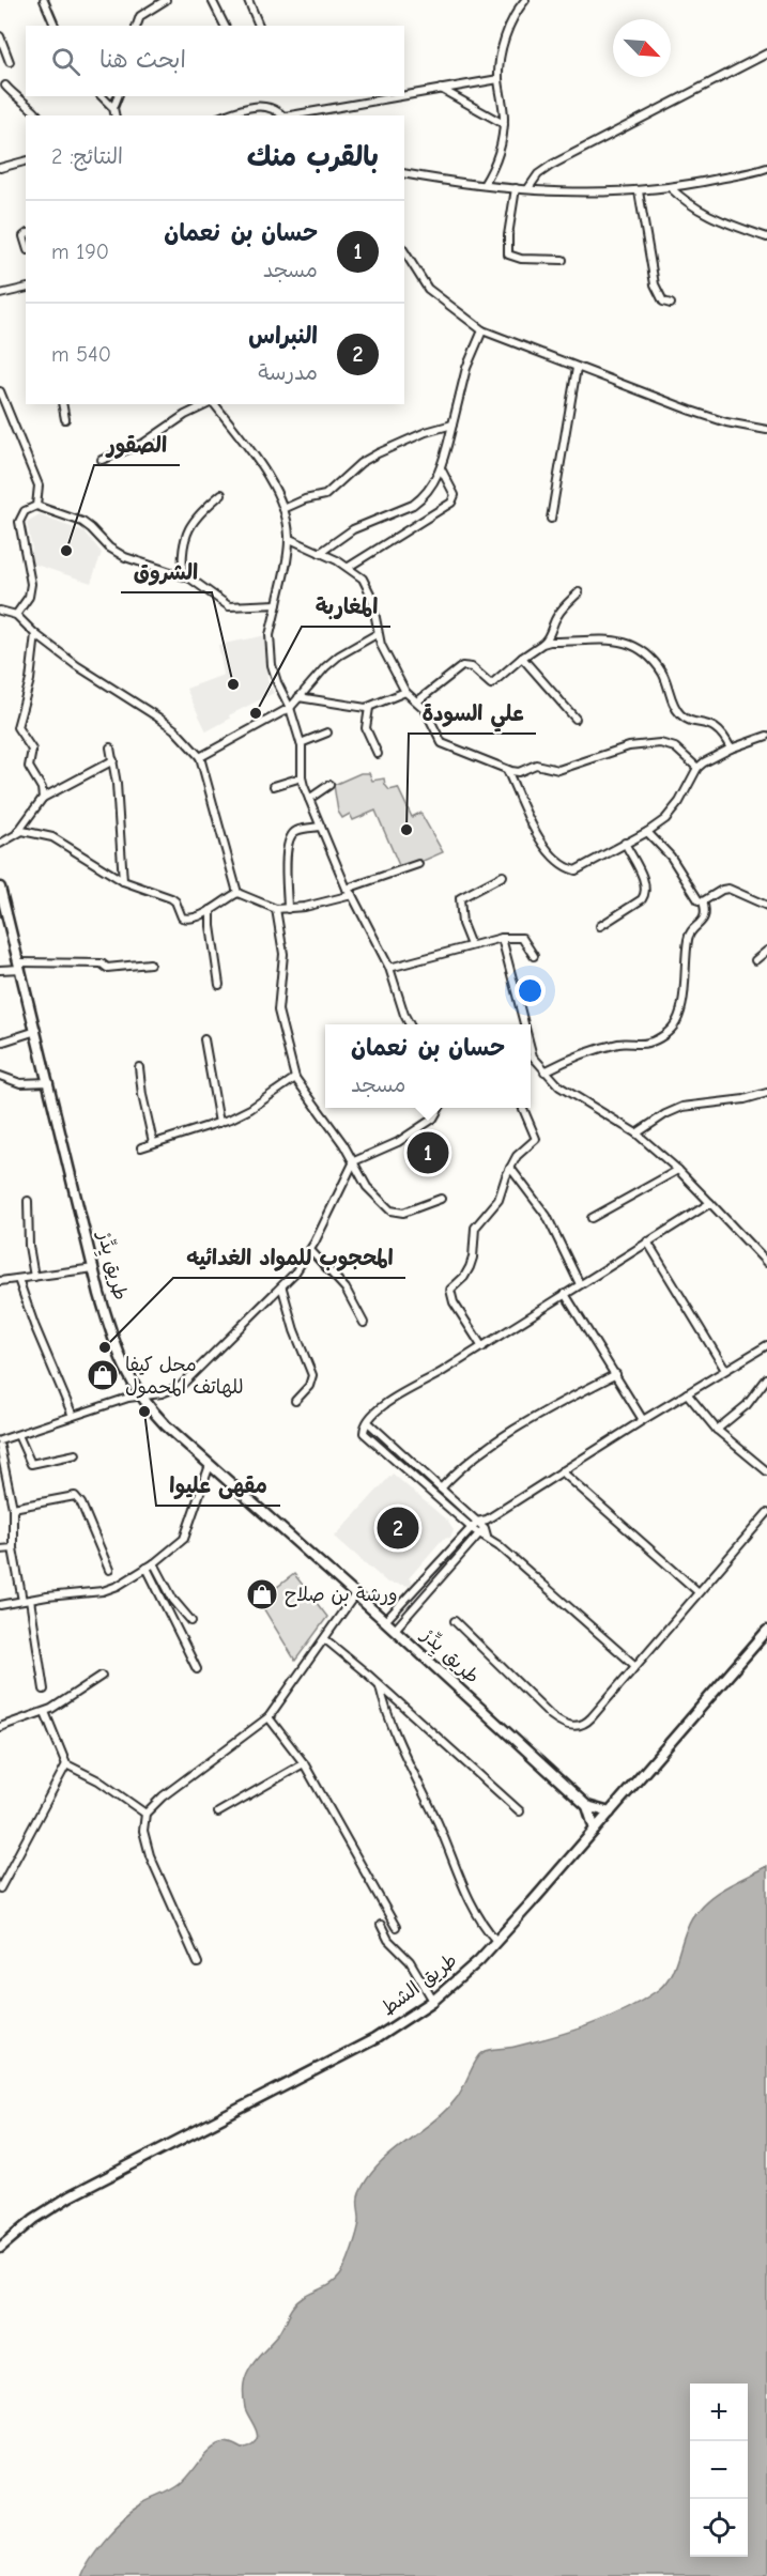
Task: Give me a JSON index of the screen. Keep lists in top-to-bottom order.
{
  "streets": {
    "street": ["طريق يِدِّرْ", "طريق الشط"]
  },
  "crossings": [
    ["طريق يِدِّرْ", "طريق الشط"]
  ],
  "places": {
    "other": [
      "الصقور",
      "الشروق",
      "المغاربة",
      "علي السودة",
      "المحجوب للمواد الغدائيه",
      "مقهى عليوا"
    ],
    "shop": ["محل كيفا للهاتف المحمول", "ورشة بن صلاح"]
  },
  "north": "bottom right",
  "page": {
    "search": "ابحث هنا",
    "heading": ["بالقرب منك", "النتائج: 2"],
    "list": [
      {
        "mark": "1",
        "name": "حسان بن نعمان",
        "note": "مسجد",
        "value": "190 m"
      },
      {
        "mark": "2",
        "name": "النبراس",
        "note": "مدرسة",
        "value": "540 m"
      }
    ],
    "popup": ["حسان بن نعمان", "مسجد"],
    "pins": ["1", "2"],
    "map_buttons": ["+", "−"]
  }
}
